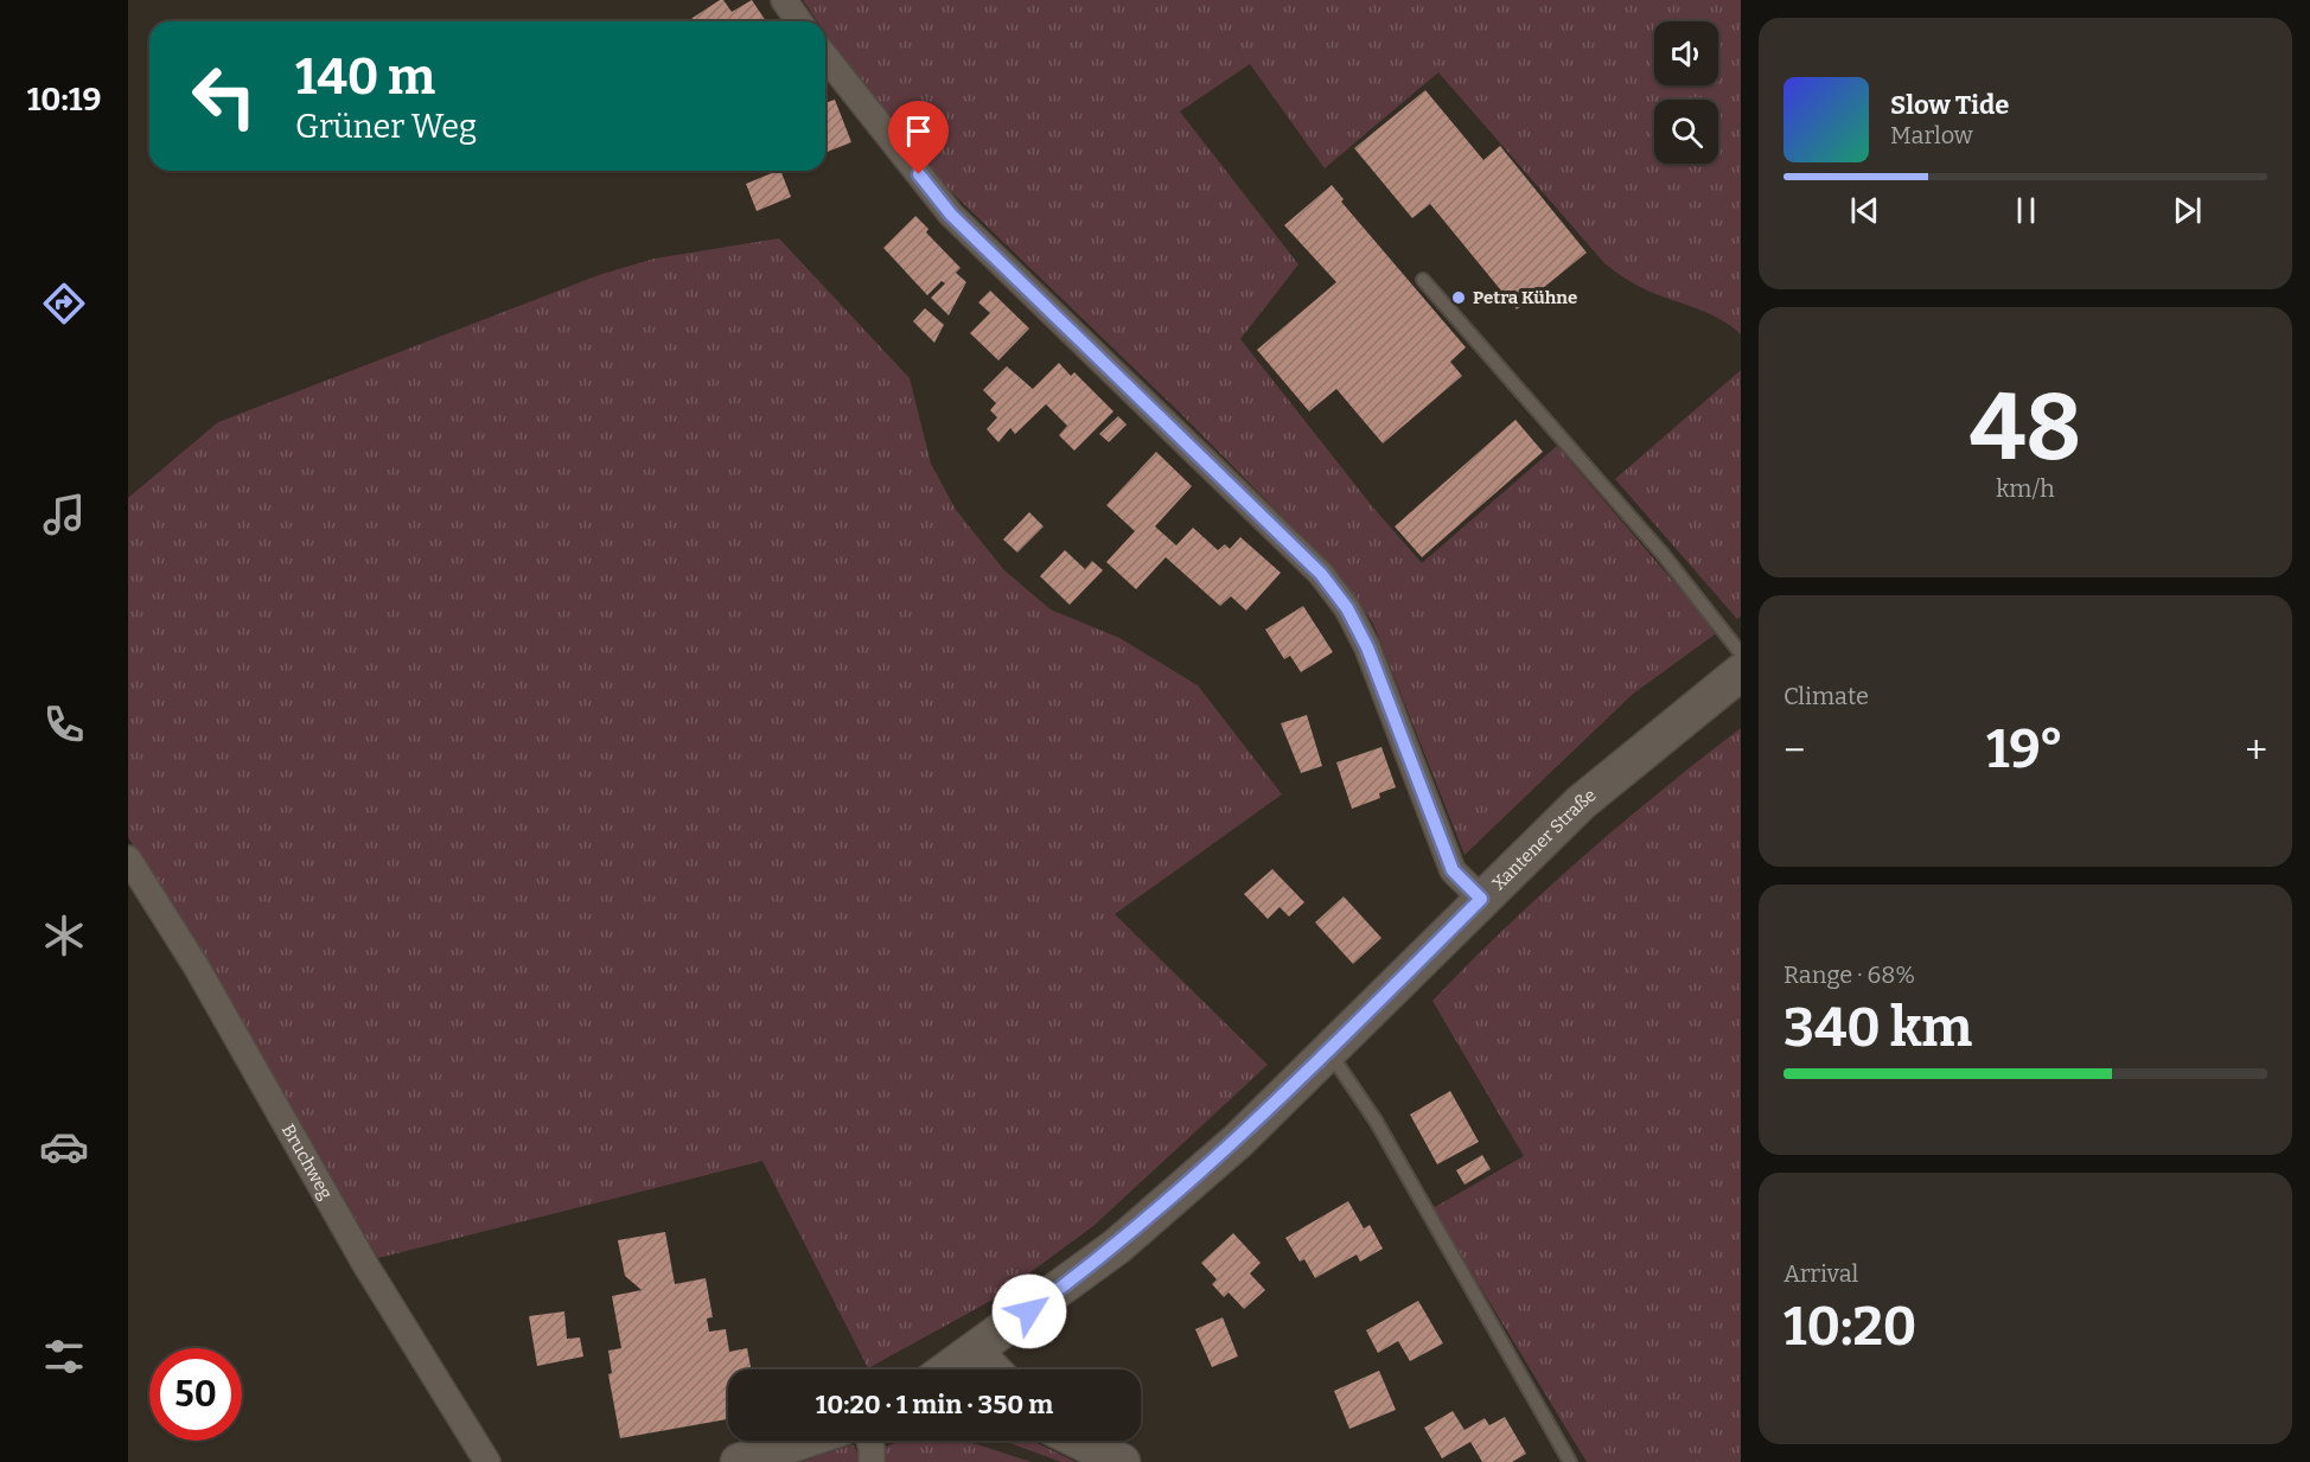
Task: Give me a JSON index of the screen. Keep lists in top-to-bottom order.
{
  "streets": {
    "main road": ["Xantener Straße"],
    "street": ["Bruchweg"]
  },
  "places": ["Petra Kühne"],
  "page": {
    "tabs": "10:19",
    "turn": ["140 m", "Grüner Weg"],
    "song": ["Slow Tide", "Marlow"],
    "tile": [
      ["48", "km/h"],
      "Climate",
      ["Range · 68%", "340 km"],
      ["Arrival", "10:20"]
    ],
    "heat": ["−", "19°", "+"],
    "limit": "50",
    "trip": "10:20 · 1 min · 350 m"
  }
}
